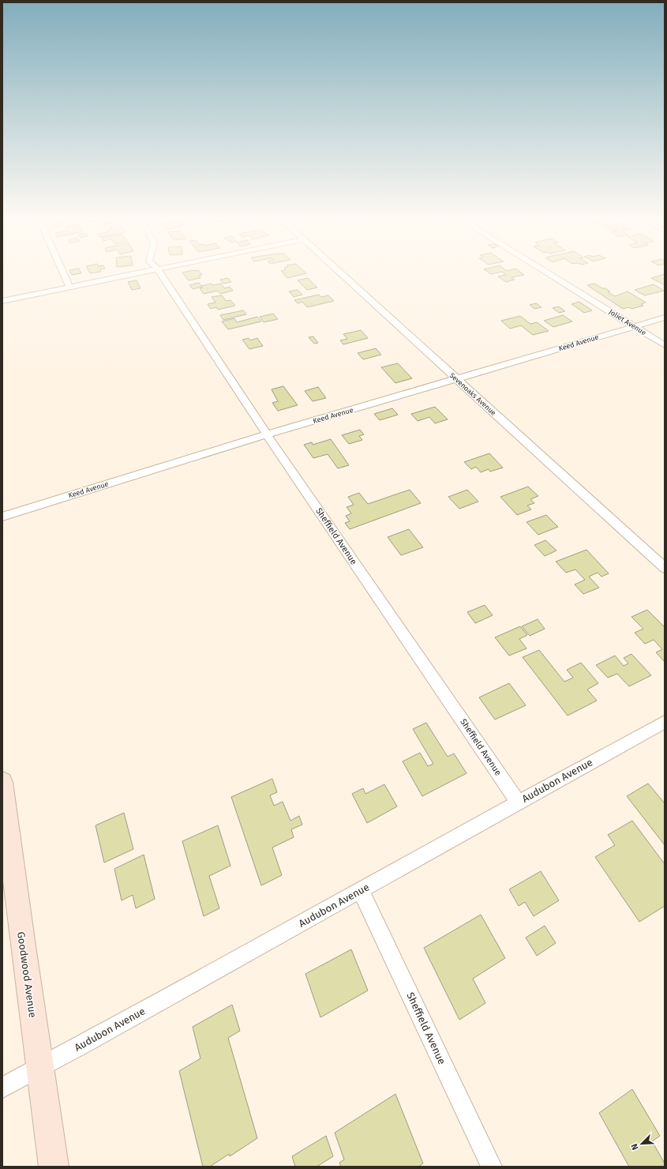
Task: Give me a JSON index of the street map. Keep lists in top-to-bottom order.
{
  "streets": {
    "street": [
      "Joliet Avenue",
      "Keed Avenue",
      "Sevenoaks Avenue",
      "Sheffield Avenue",
      "Audubon Avenue",
      "Goodwood Avenue"
    ]
  },
  "crossings": [
    ["Joliet Avenue", "Keed Avenue"],
    ["Keed Avenue", "Sevenoaks Avenue"],
    ["Keed Avenue", "Sheffield Avenue"],
    ["Sheffield Avenue", "Audubon Avenue"],
    ["Audubon Avenue", "Goodwood Avenue"]
  ],
  "north": "bottom left"
}
